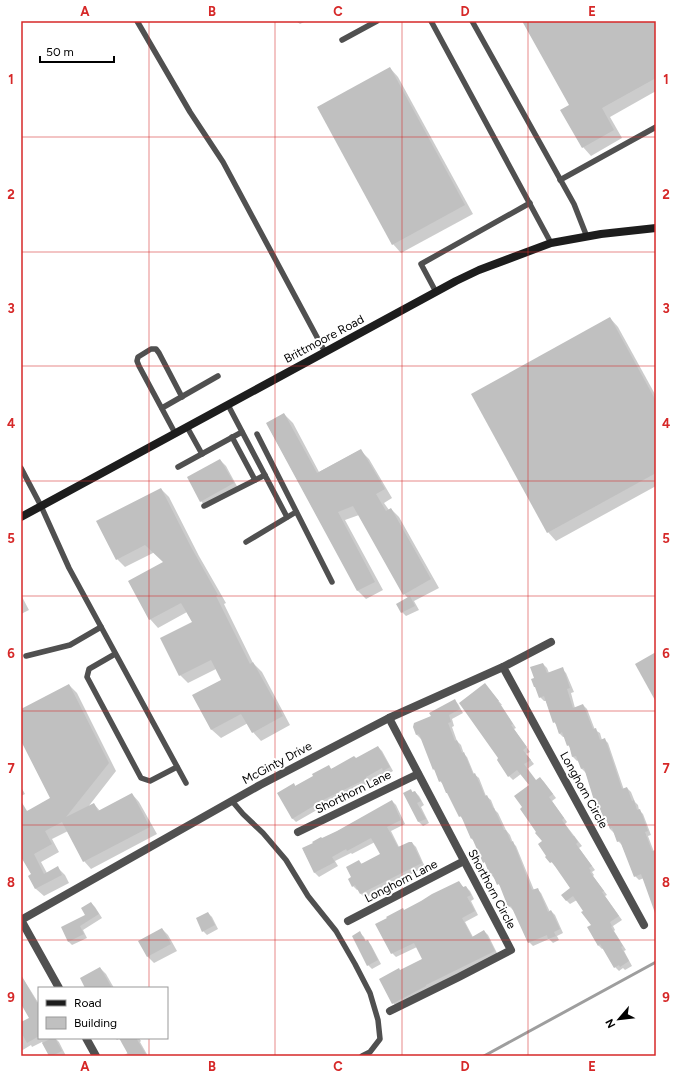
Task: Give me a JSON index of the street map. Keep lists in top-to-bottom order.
{
  "streets": {
    "main road": ["Brittmoore Road"],
    "street": [
      "McGinty Drive",
      "Longhorn Circle",
      "Shorthorn Lane",
      "Longhorn Lane",
      "Shorthorn Circle"
    ]
  },
  "crossings": [
    ["McGinty Drive", "Longhorn Circle"],
    ["McGinty Drive", "Shorthorn Circle"],
    ["Shorthorn Lane", "Shorthorn Circle"],
    ["Longhorn Lane", "Shorthorn Circle"]
  ],
  "legend": ["Road", "Building"],
  "scale_bar": "50 m",
  "north": "bottom left",
  "grid": {
    "columns": [
      "A",
      "B",
      "C",
      "D",
      "E"
    ],
    "rows": [
      "1",
      "2",
      "3",
      "4",
      "5",
      "6",
      "7",
      "8",
      "9"
    ]
  }
}
